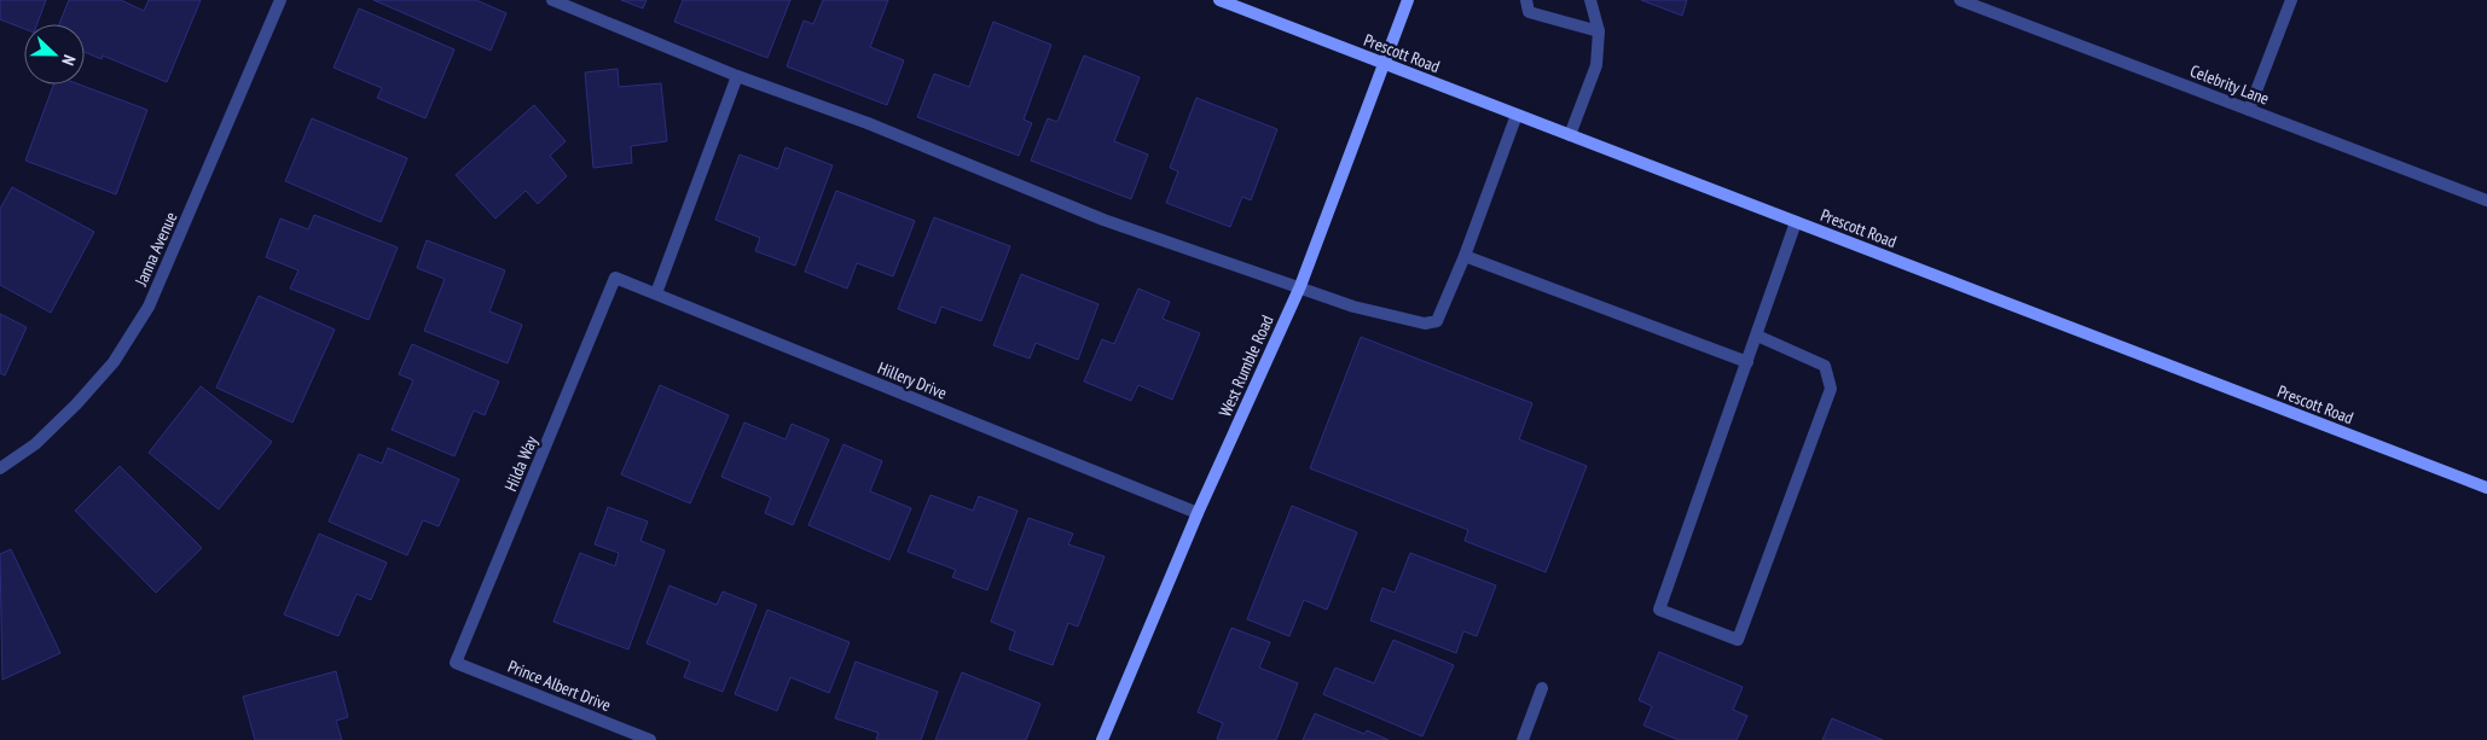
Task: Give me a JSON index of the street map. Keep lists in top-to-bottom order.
{
  "streets": {
    "main road": ["Prescott Road", "West Rumble Road"],
    "street": [
      "Celebrity Lane",
      "Janna Avenue",
      "Hillery Drive",
      "Hilda Way",
      "Prince Albert Drive"
    ]
  },
  "crossings": [
    ["Prescott Road", "West Rumble Road"],
    ["West Rumble Road", "Hillery Drive"],
    ["Hillery Drive", "Hilda Way"],
    ["Hilda Way", "Prince Albert Drive"]
  ],
  "north": "right"
}
